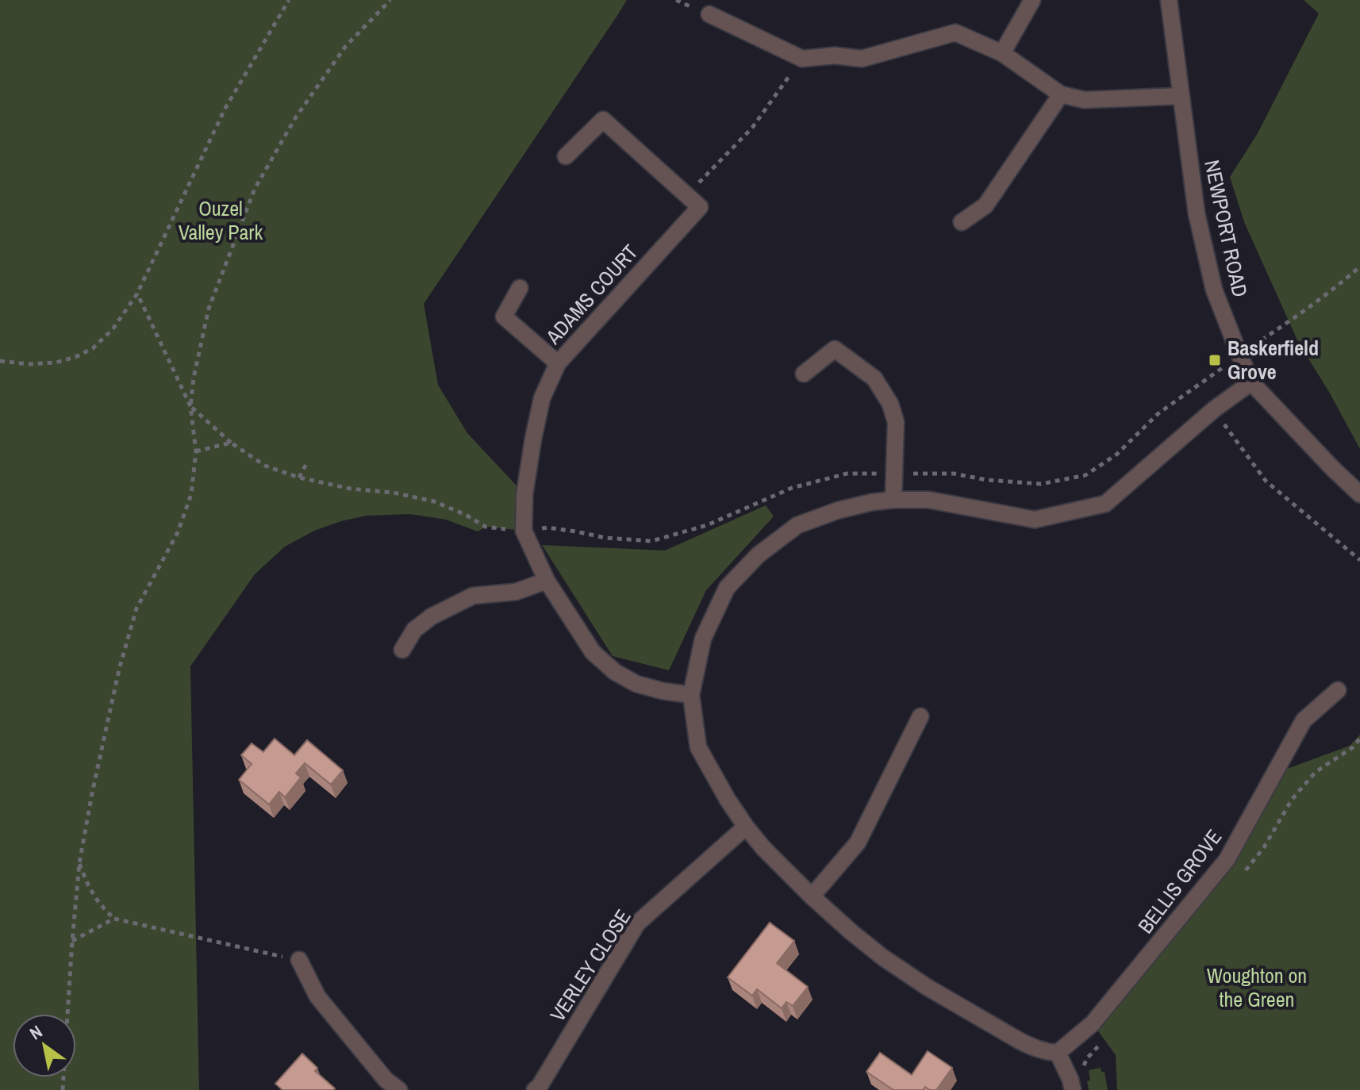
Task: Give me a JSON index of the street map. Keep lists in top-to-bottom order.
{
  "streets": {
    "street": [
      "NEWPORT ROAD",
      "ADAMS COURT",
      "BELLIS GROVE",
      "VERLEY CLOSE"
    ]
  },
  "parks": ["Ouzel Valley Park", "Woughton on the Green"],
  "places": {
    "transit": ["Baskerfield Grove"]
  },
  "north": "top left"
}
